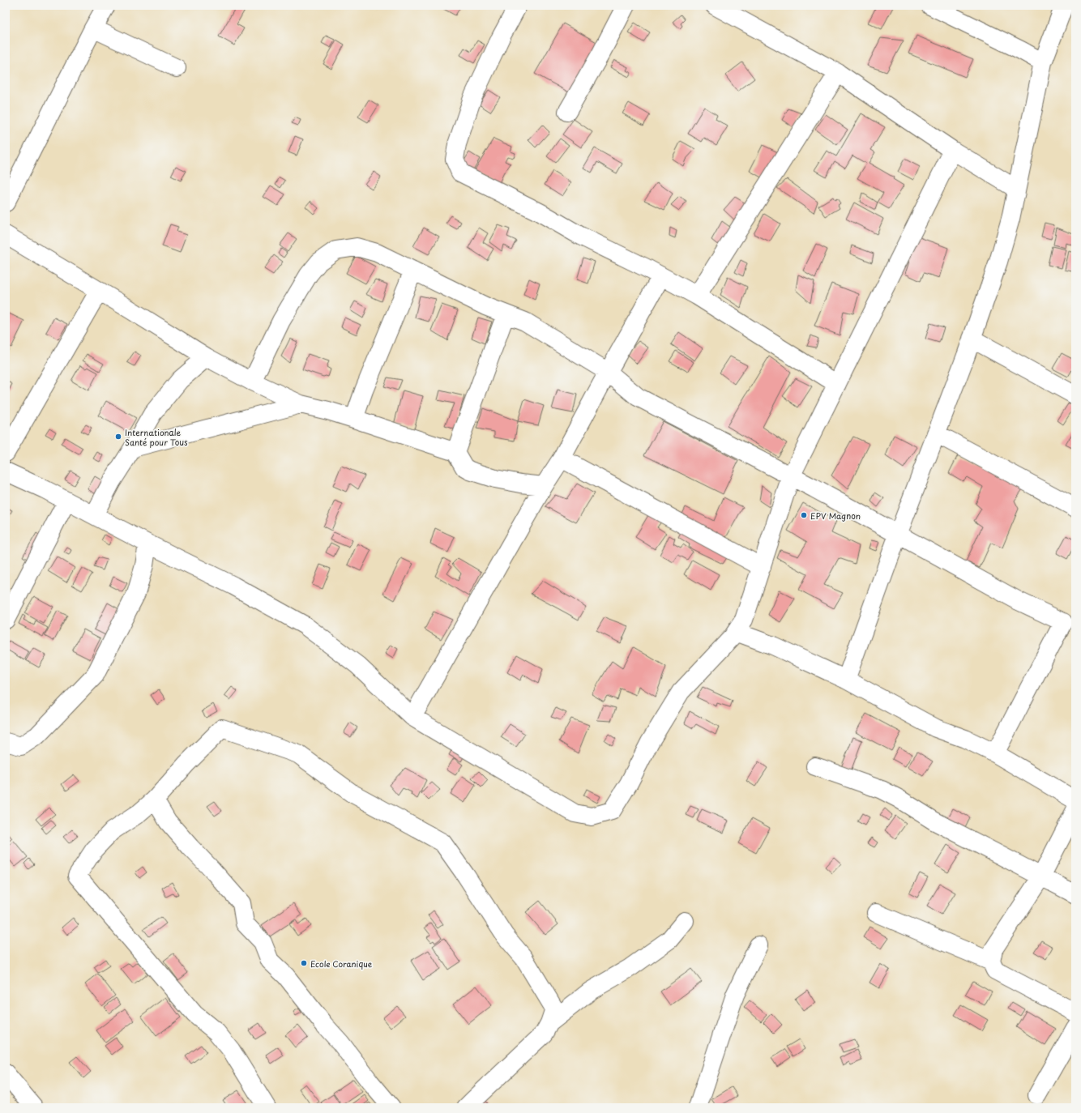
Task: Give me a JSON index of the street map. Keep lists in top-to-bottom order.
{
  "places": ["Internationale Santé pour Tous", "EPV Magnon", "Ecole Coranique"]
}
